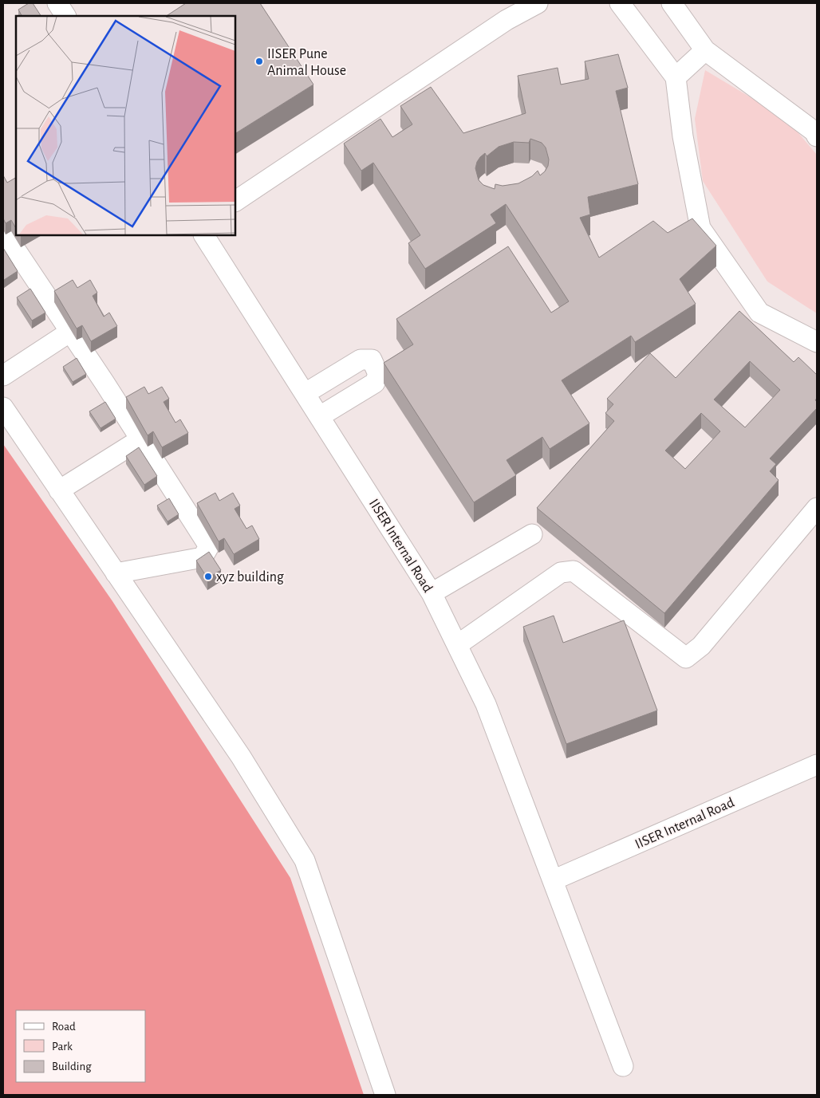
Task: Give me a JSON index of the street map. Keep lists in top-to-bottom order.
{
  "streets": {
    "lane": ["IISER Internal Road"]
  },
  "places": ["IISER Pune Animal House", "xyz building"],
  "legend": ["Road", "Park", "Building"]
}
